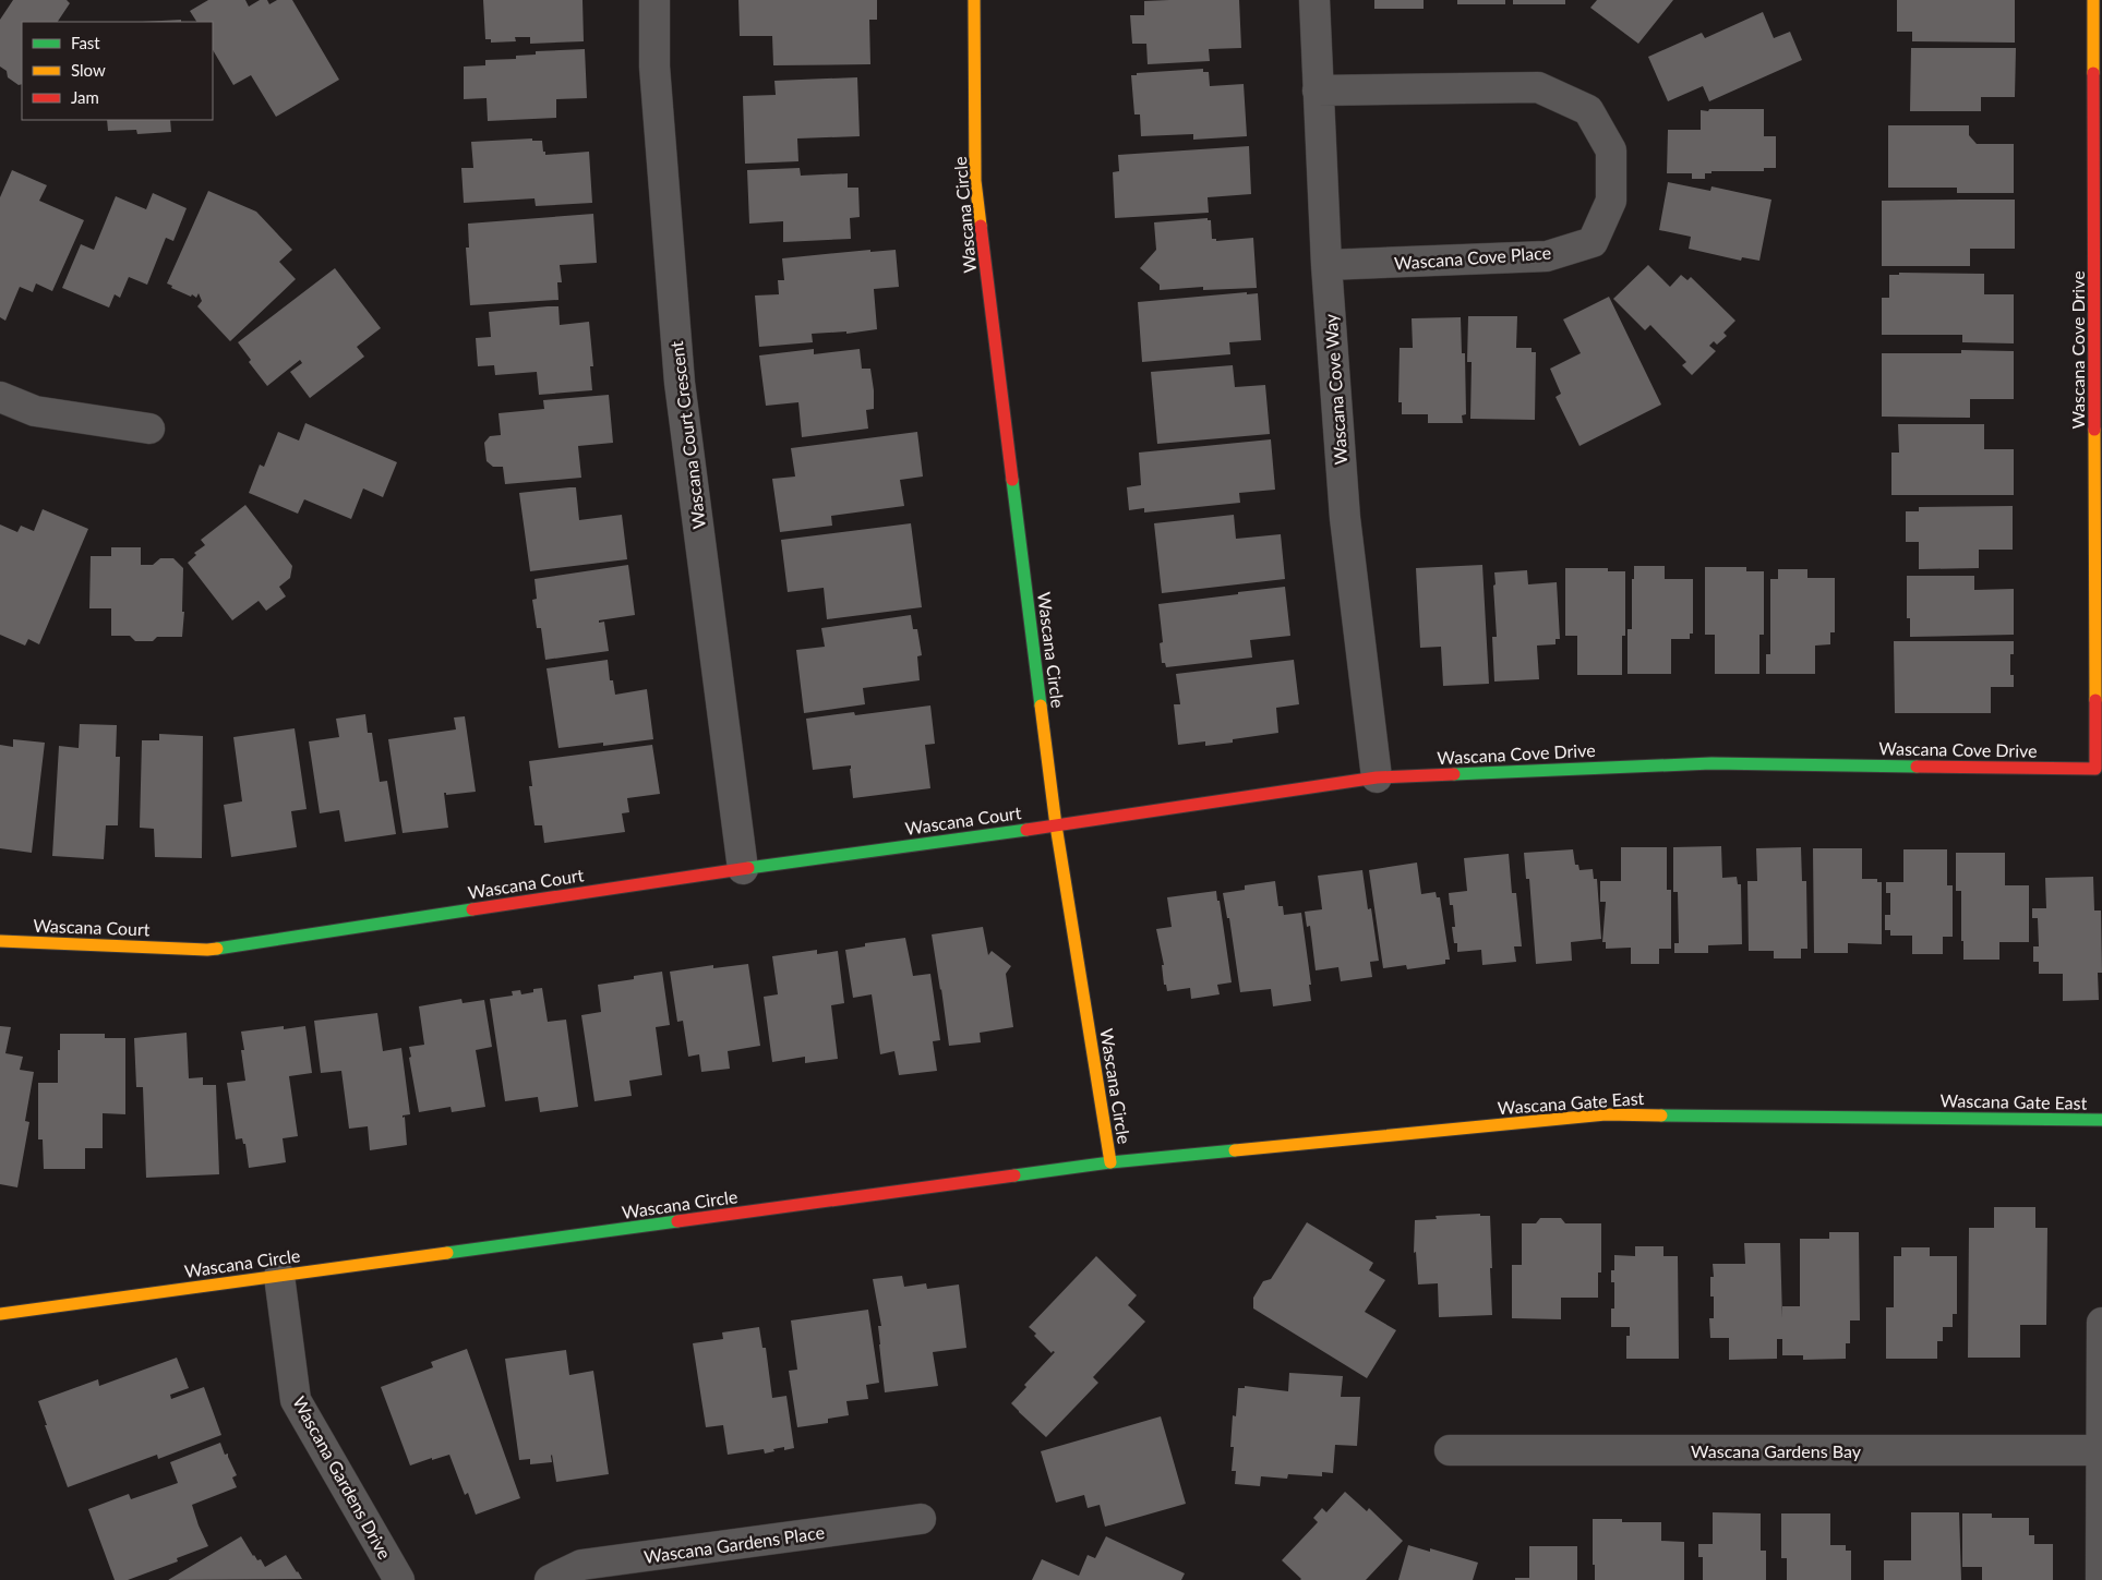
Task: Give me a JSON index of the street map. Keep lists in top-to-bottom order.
{
  "streets": {
    "street": [
      "Wascana Circle",
      "Wascana Cove Place",
      "Wascana Cove Drive",
      "Wascana Cove Way",
      "Wascana Court Crescent",
      "Wascana Court",
      "Wascana Gate East",
      "Wascana Gardens Bay",
      "Wascana Gardens Drive",
      "Wascana Gardens Place"
    ]
  },
  "crossings": [
    ["Wascana Circle", "Wascana Cove Drive"],
    ["Wascana Circle", "Wascana Court"],
    ["Wascana Circle", "Wascana Gate East"],
    ["Wascana Circle", "Wascana Gardens Drive"],
    ["Wascana Cove Place", "Wascana Cove Way"],
    ["Wascana Cove Drive", "Wascana Cove Way"],
    ["Wascana Cove Drive", "Wascana Court"],
    ["Wascana Court Crescent", "Wascana Court"]
  ],
  "legend": ["Fast", "Slow", "Jam"]
}
